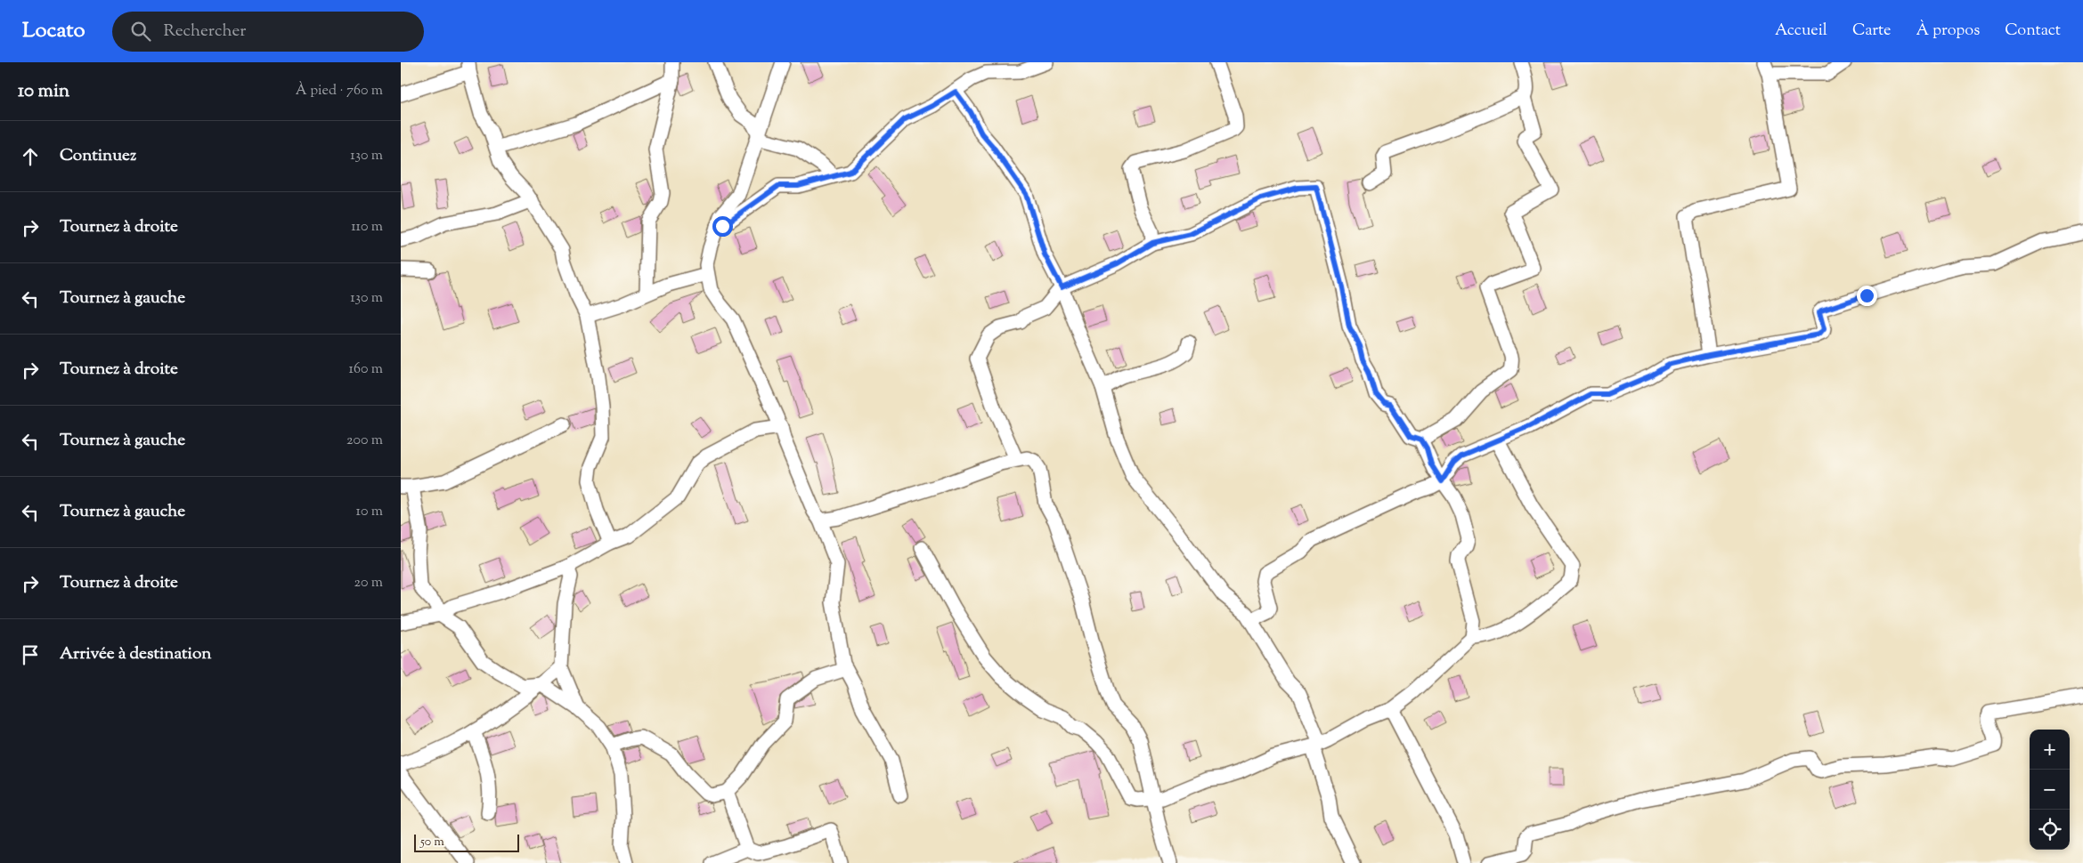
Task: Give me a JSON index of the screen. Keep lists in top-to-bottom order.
{
  "scale_bar": "50 m",
  "page": {
    "header": "Locato",
    "search": "Rechercher",
    "nav": [
      "Accueil",
      "Carte",
      "À propos",
      "Contact"
    ],
    "heading": ["10 min", "À pied · 760 m"],
    "list": [
      ["Continuez", "130 m"],
      ["Tournez à droite", "110 m"],
      ["Tournez à gauche", "130 m"],
      ["Tournez à droite", "160 m"],
      ["Tournez à gauche", "200 m"],
      ["Tournez à gauche", "10 m"],
      ["Tournez à droite", "20 m"],
      "Arrivée à destination"
    ],
    "map_buttons": ["+", "−"],
    "scale": "50 m"
  }
}
